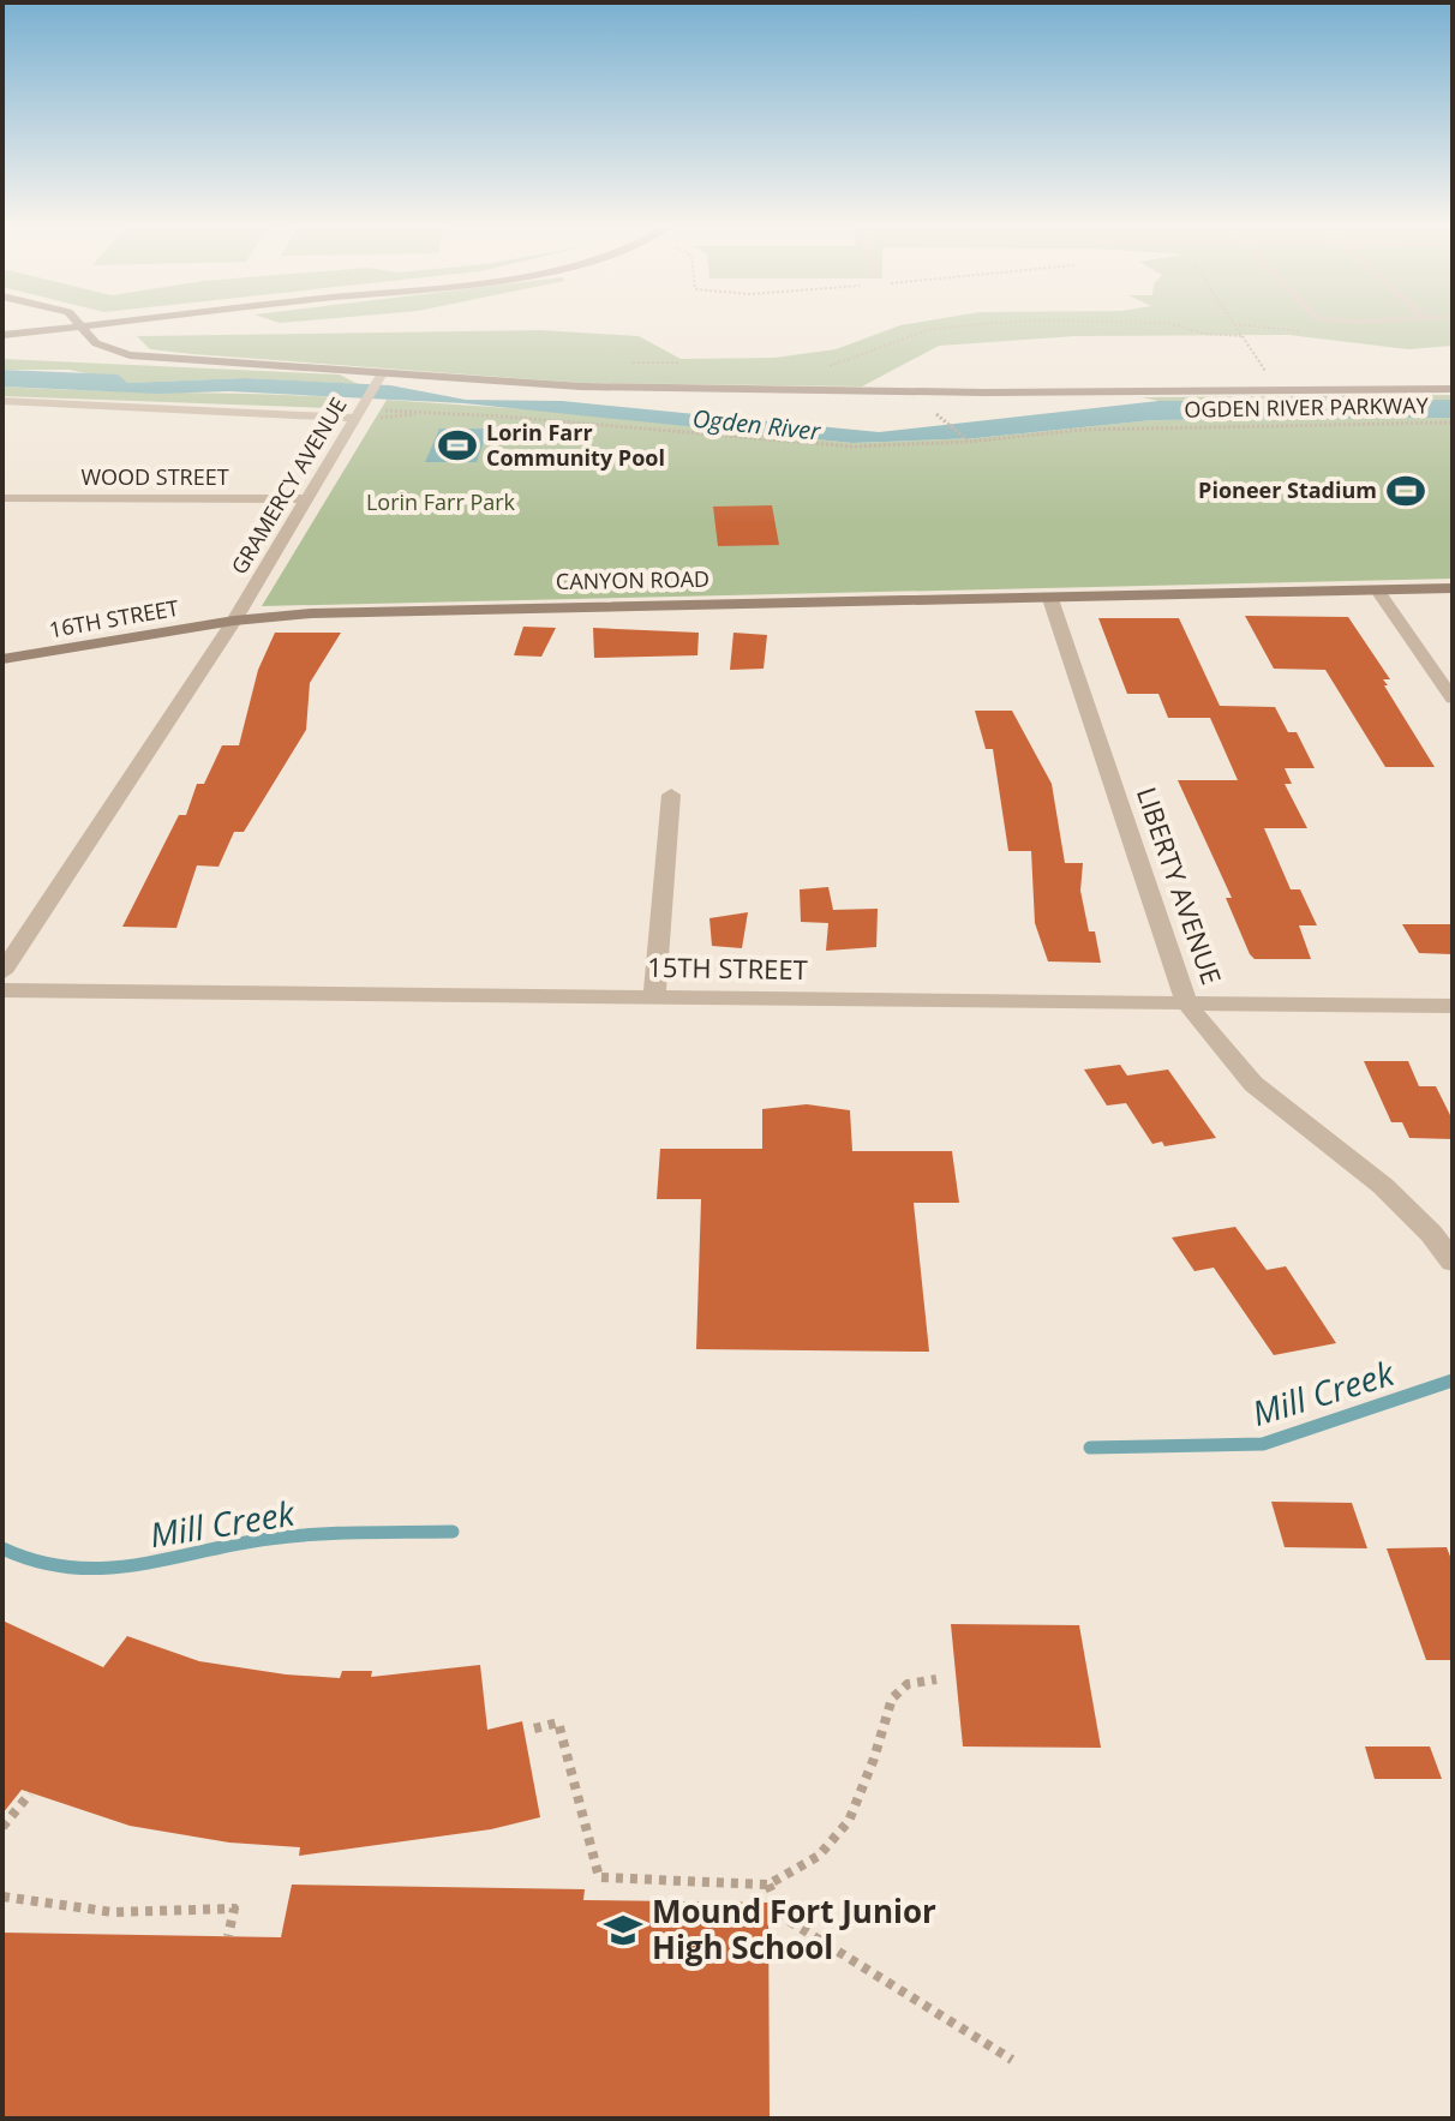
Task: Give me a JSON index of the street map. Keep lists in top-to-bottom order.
{
  "streets": {
    "street": [
      "WOOD STREET",
      "GRAMERCY AVENUE",
      "CANYON ROAD",
      "16TH STREET",
      "LIBERTY AVENUE",
      "15TH STREET"
    ],
    "path": ["OGDEN RIVER PARKWAY"]
  },
  "crossings": [
    ["WOOD STREET", "GRAMERCY AVENUE"],
    ["GRAMERCY AVENUE", "CANYON ROAD"],
    ["GRAMERCY AVENUE", "16TH STREET"],
    ["CANYON ROAD", "16TH STREET"],
    ["CANYON ROAD", "LIBERTY AVENUE"],
    ["LIBERTY AVENUE", "15TH STREET"]
  ],
  "water": ["Ogden River", "Mill Creek"],
  "parks": ["Lorin Farr Park"],
  "places": {
    "sports": ["Lorin Farr Community Pool", "Pioneer Stadium"],
    "school or university": ["Mound Fort Junior High School"]
  }
}
